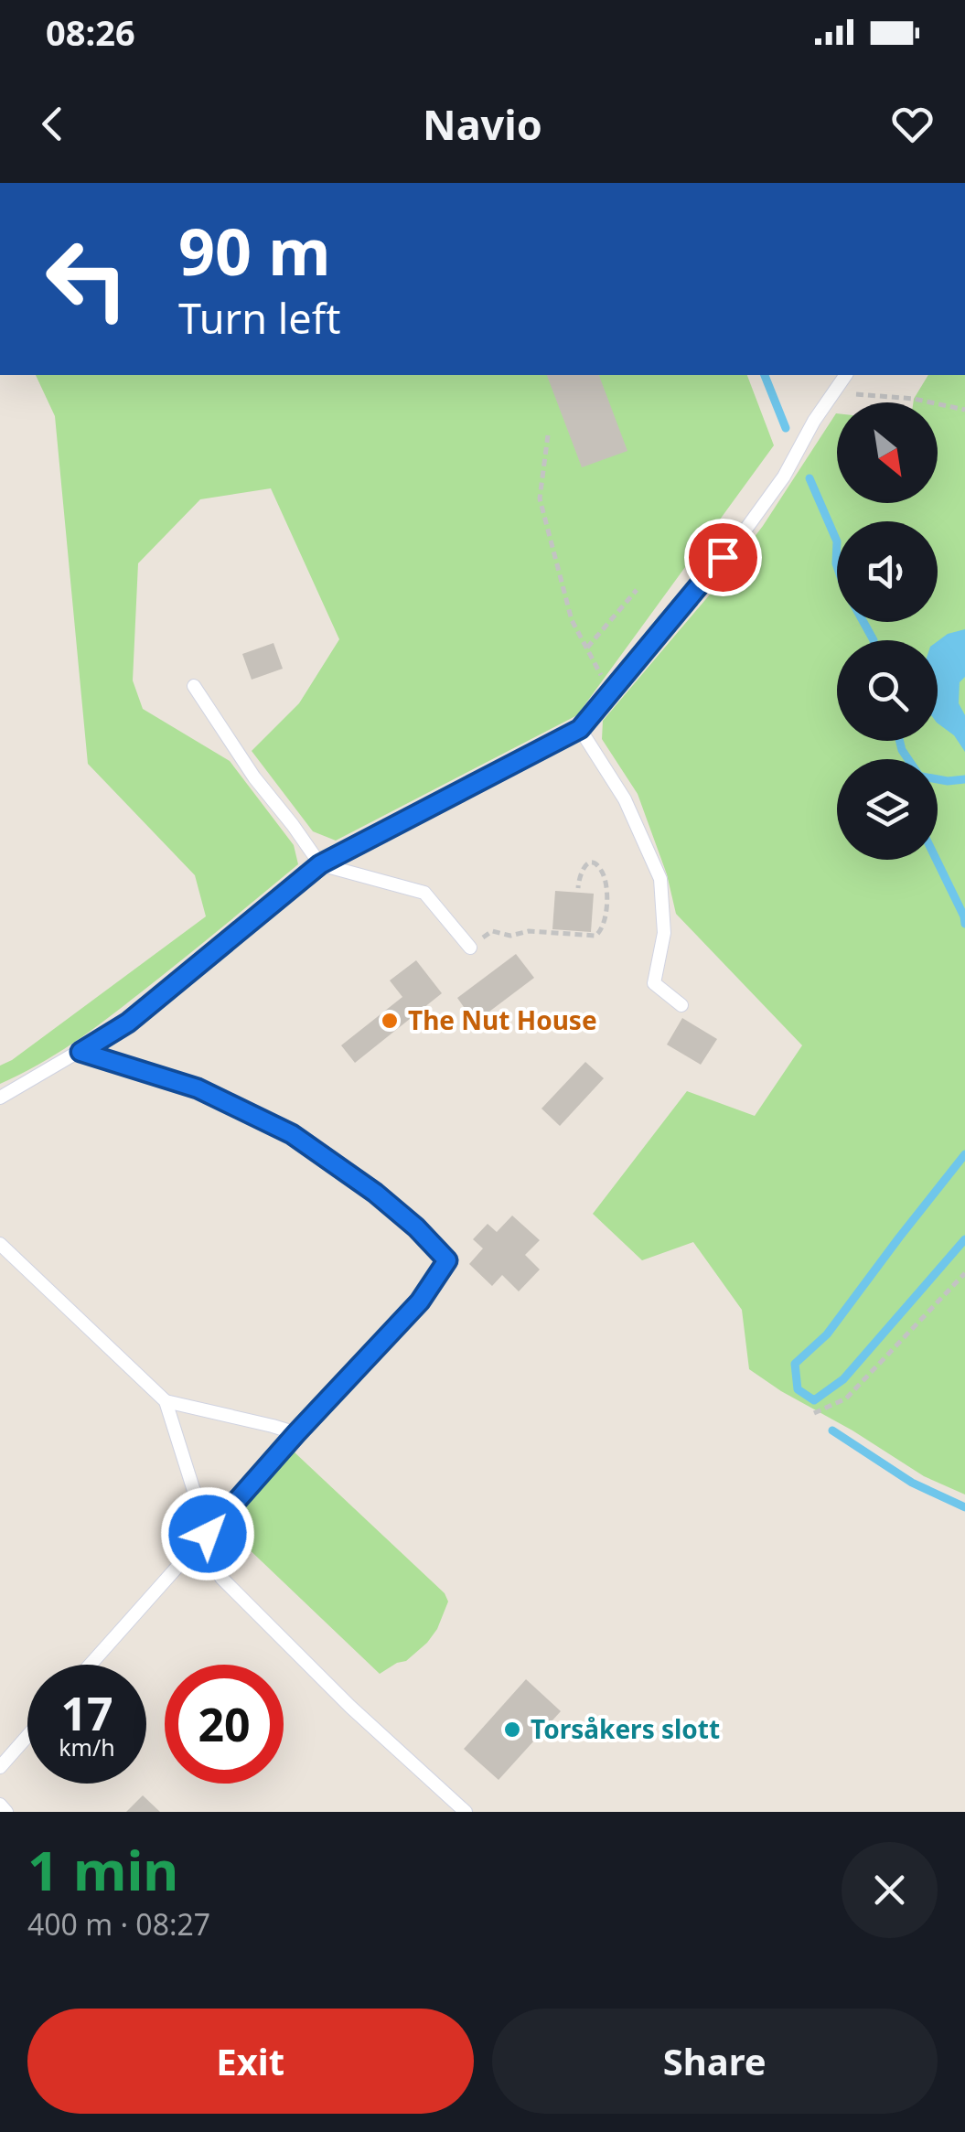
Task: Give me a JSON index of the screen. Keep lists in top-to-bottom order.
{
  "places": ["The Nut House", "Torsåkers slott"],
  "north": "bottom right",
  "page": {
    "status": "08:26",
    "header": "Navio",
    "turn": ["90 m", "Turn left"],
    "speed": "17 km/h",
    "limit": "20",
    "heading": ["1 min", "400 m · 08:27"],
    "buttons": ["Exit", "Share"]
  }
}
